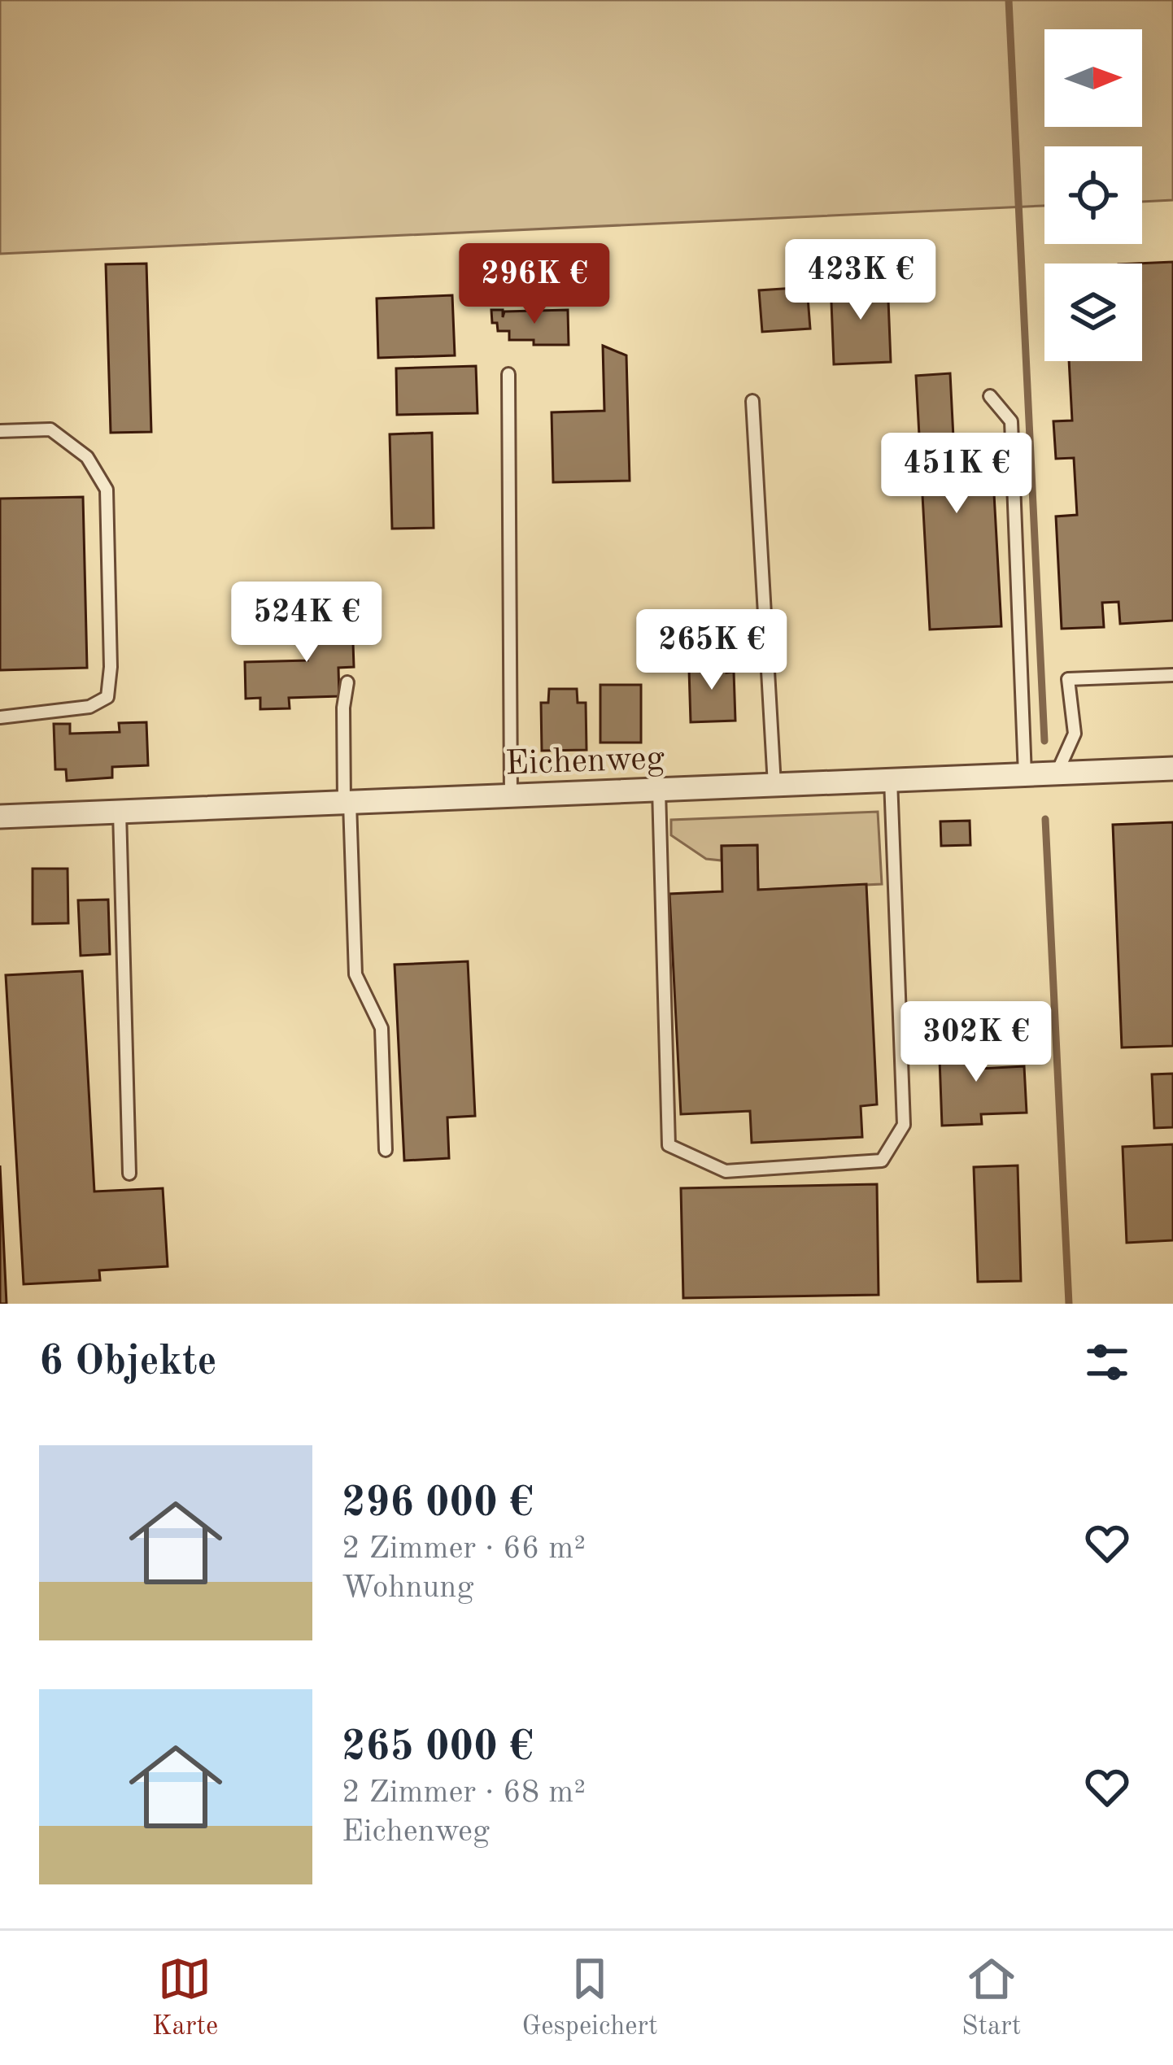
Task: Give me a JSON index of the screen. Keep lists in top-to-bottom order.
{
  "streets": {
    "street": ["Eichenweg"]
  },
  "north": "right",
  "page": {
    "price": [
      "423K €",
      "296K €",
      "451K €",
      "524K €",
      "265K €",
      "302K €"
    ],
    "heading": "6 Objekte",
    "list": [
      {
        "name": "296 000 €",
        "note": "2 Zimmer · 66 m² · Wohnung"
      },
      {
        "name": "265 000 €",
        "note": "2 Zimmer · 68 m² · Eichenweg"
      }
    ],
    "tabs": ["Karte", "Gespeichert", "Start"]
  }
}
